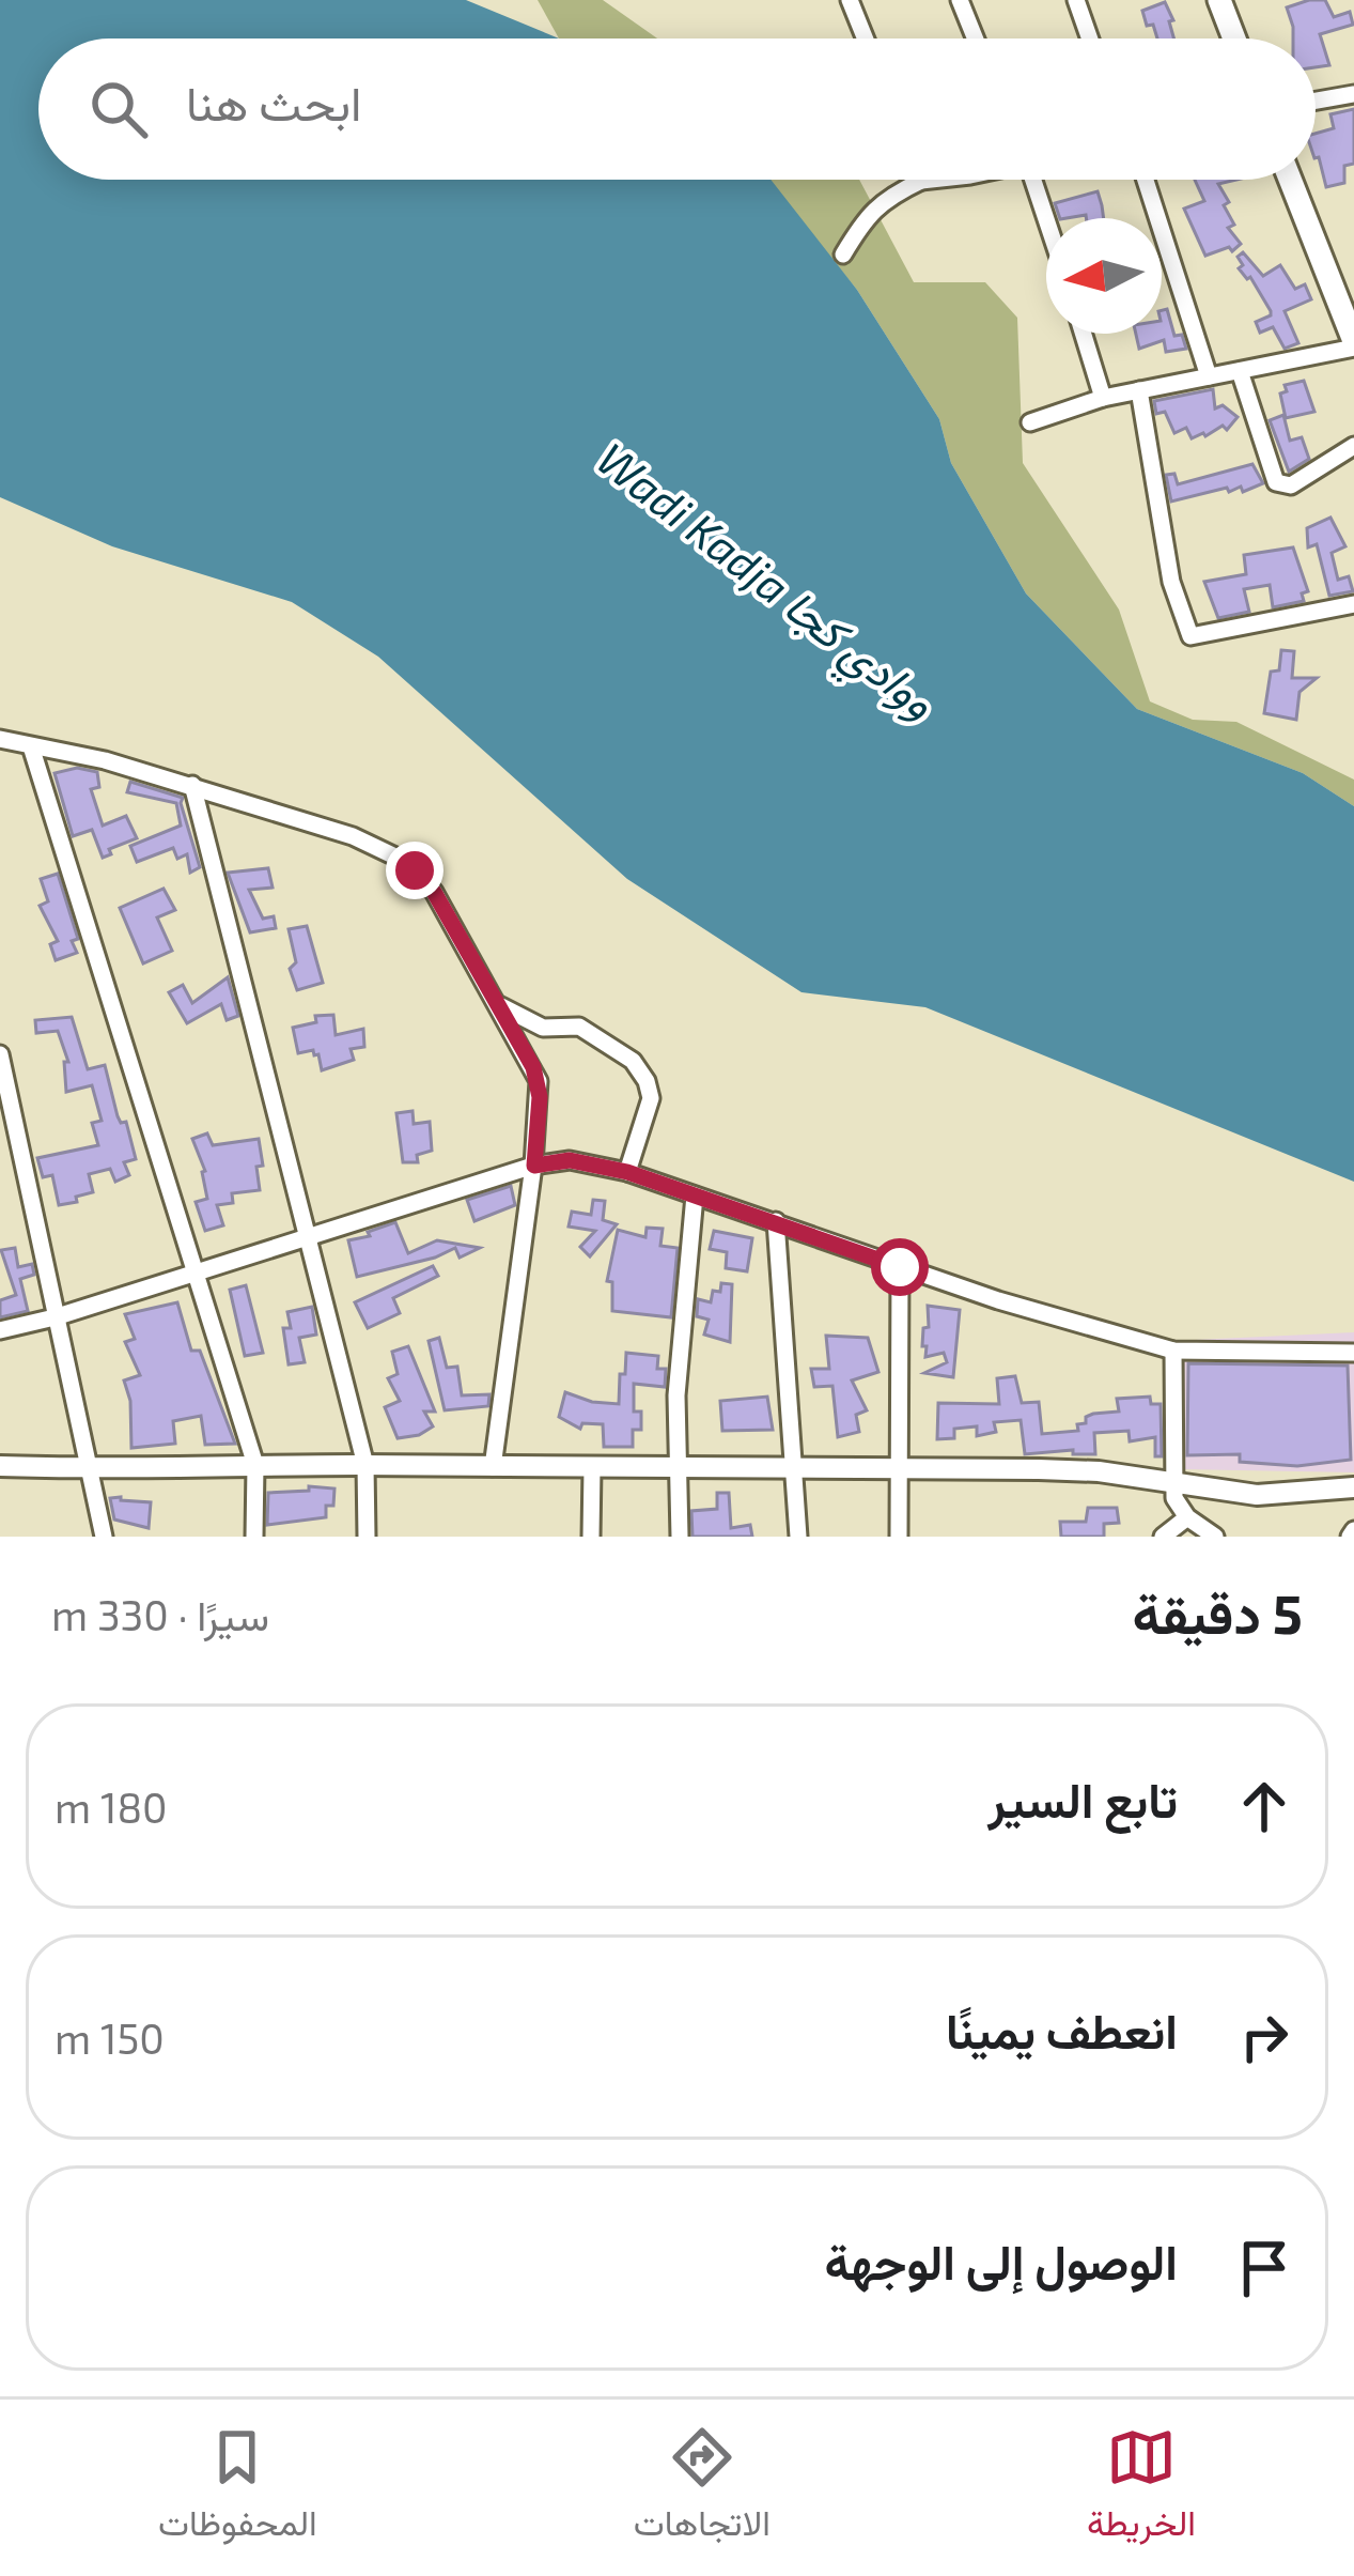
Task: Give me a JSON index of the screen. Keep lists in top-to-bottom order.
{
  "water": ["Wadi Kadja ووادي كجا"],
  "north": "left",
  "page": {
    "search": "ابحث هنا",
    "heading": ["5 دقيقة", "سيرًا · 330 m"],
    "list": [
      ["تابع السير", "180 m"],
      ["انعطف يمينًا", "150 m"],
      "الوصول إلى الوجهة"
    ],
    "nav": ["الخريطة", "الاتجاهات", "المحفوظات"]
  }
}
